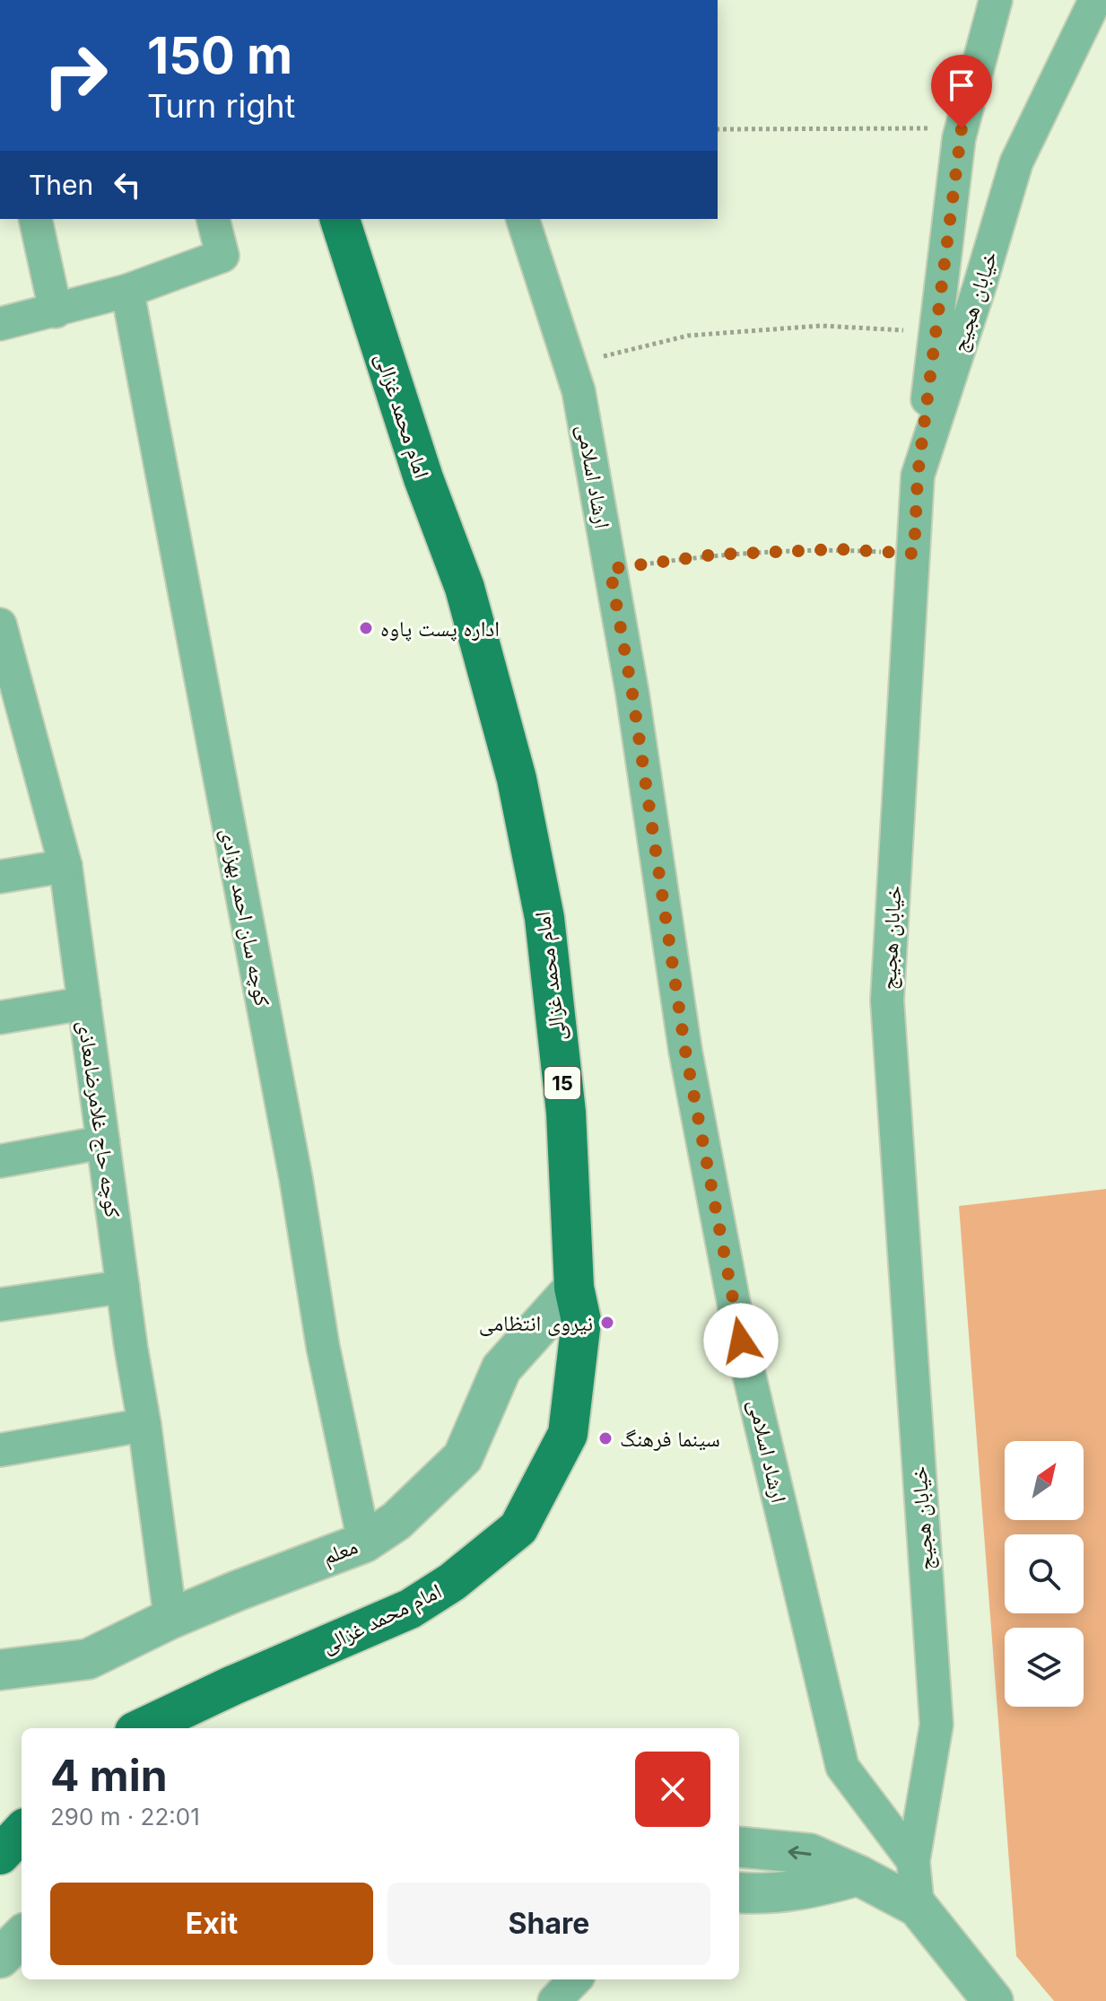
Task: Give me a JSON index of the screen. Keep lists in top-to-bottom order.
{
  "streets": {
    "main road": ["امام محمد غزالی", "15"],
    "street": [
      "خیابان هجیج",
      "ارشاد اسلامی",
      "کوچه سان احمد بهزادی",
      "کوچه حاج غلامرضامعاذی",
      "معلم"
    ]
  },
  "crossings": [
    ["خیابان هجیج", "ارشاد اسلامی"],
    ["امام محمد غزالی", "معلم"],
    ["کوچه سان احمد بهزادی", "معلم"],
    ["کوچه حاج غلامرضامعاذی", "معلم"]
  ],
  "places": ["اداره پست پاوه", "نیروی انتظامی", "سینما فرهنگ"],
  "north": "top right",
  "page": {
    "turn": ["150 m", "Turn right"],
    "then": "Then",
    "heading": ["4 min", "290 m · 22:01"],
    "buttons": ["Exit", "Share"]
  }
}
